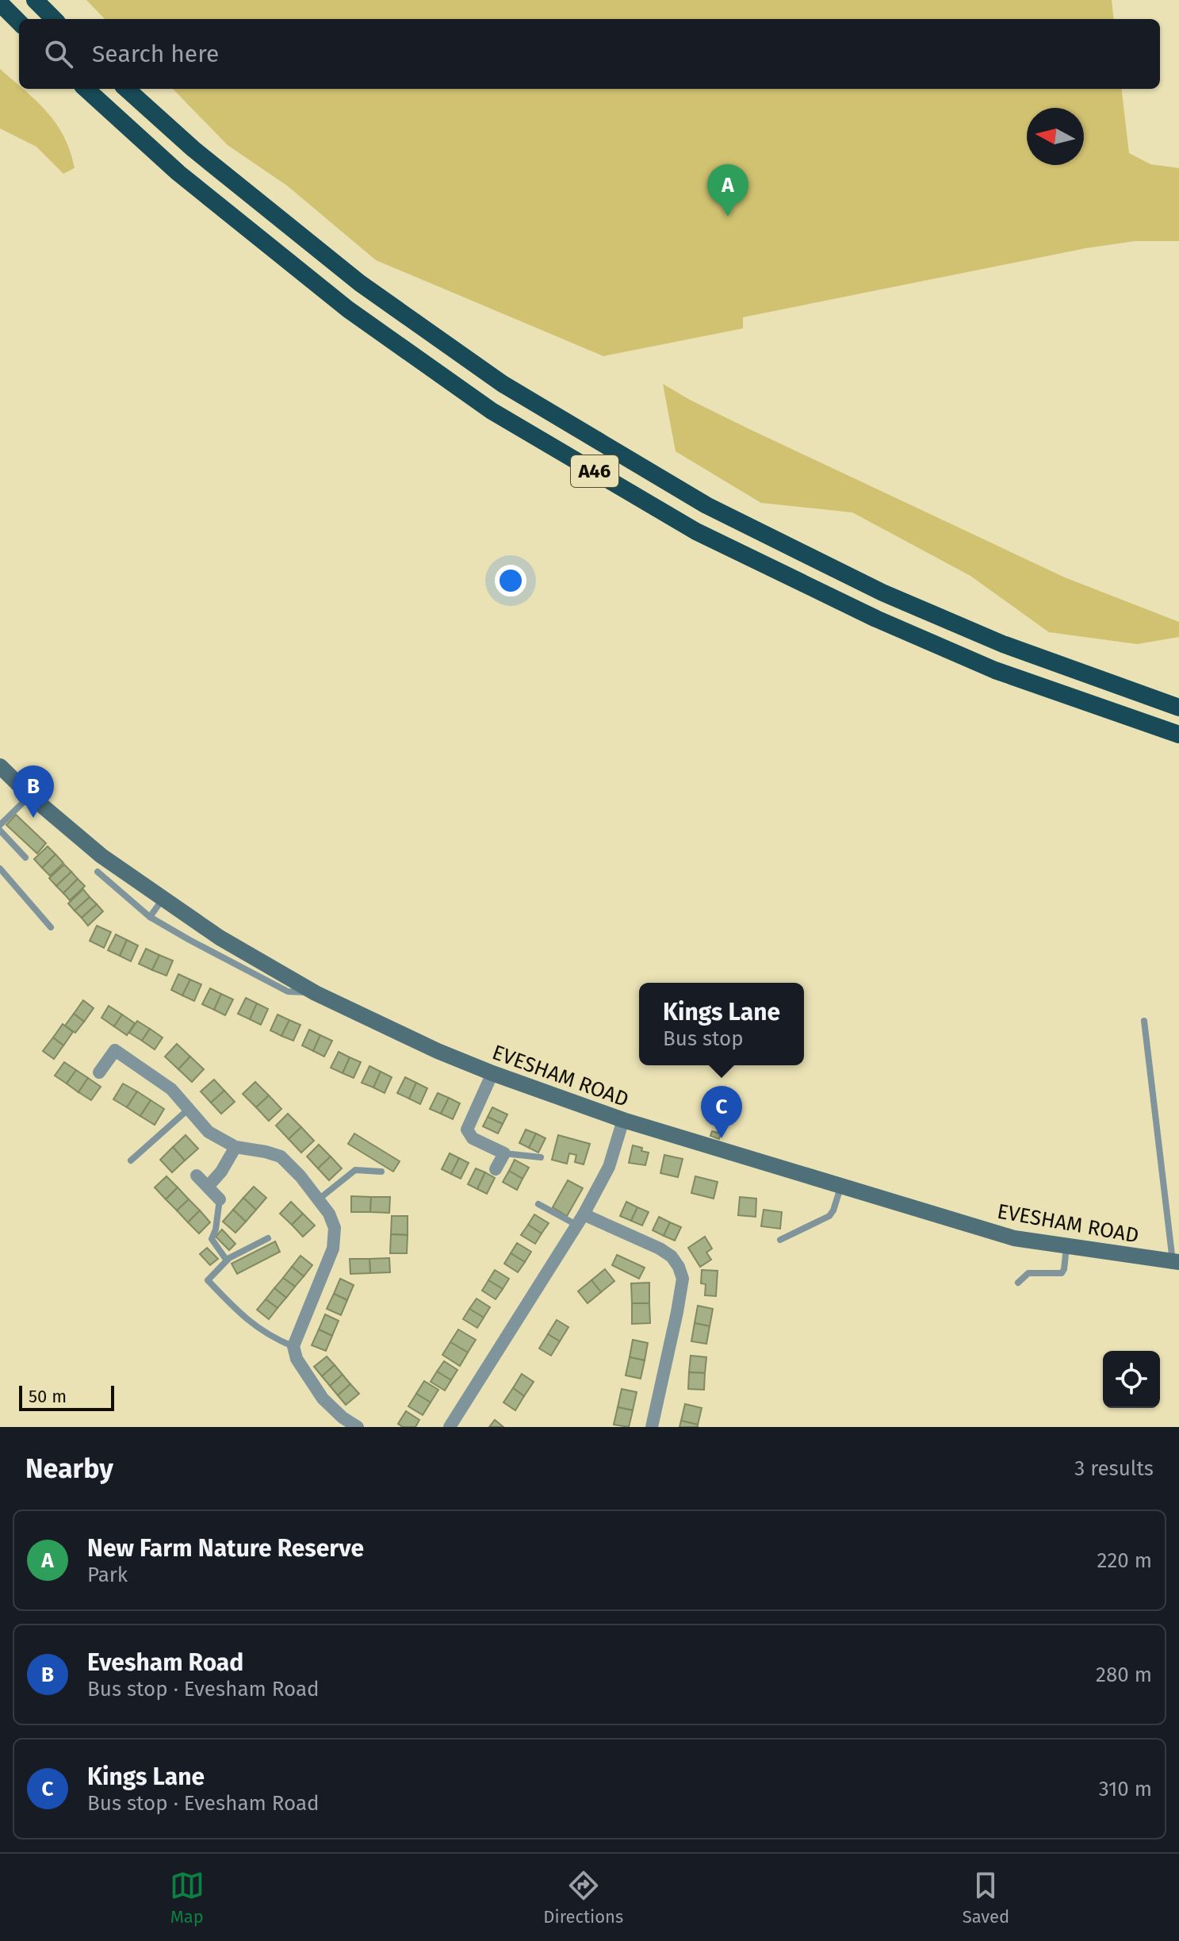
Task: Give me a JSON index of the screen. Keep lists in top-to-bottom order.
{
  "streets": {
    "highway": ["A46"],
    "main road": ["EVESHAM ROAD"]
  },
  "scale_bar": "50 m",
  "north": "left",
  "page": {
    "search": "Search here",
    "pins": ["A", "B", "C"],
    "popup": ["Kings Lane", "Bus stop"],
    "scale": "50 m",
    "heading": ["Nearby", "3 results"],
    "list": [
      {
        "mark": "A",
        "name": "New Farm Nature Reserve",
        "note": "Park",
        "value": "220 m"
      },
      {
        "mark": "B",
        "name": "Evesham Road",
        "note": "Bus stop · Evesham Road",
        "value": "280 m"
      },
      {
        "mark": "C",
        "name": "Kings Lane",
        "note": "Bus stop · Evesham Road",
        "value": "310 m"
      }
    ],
    "nav": ["Map", "Directions", "Saved"]
  }
}
